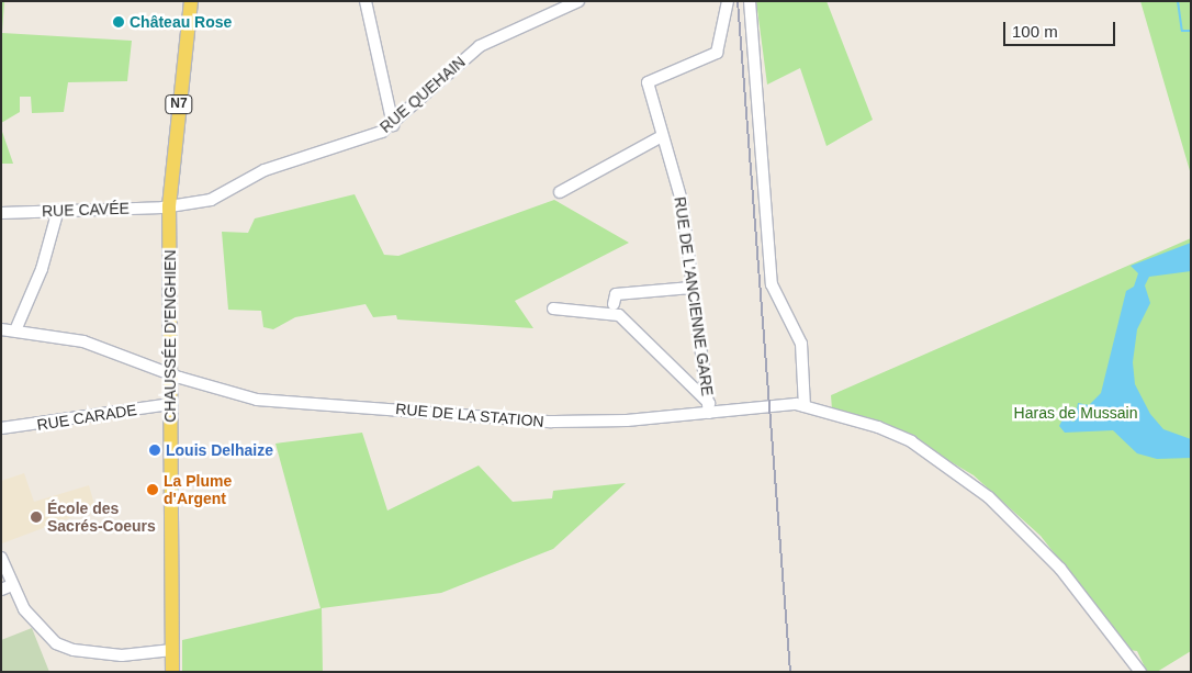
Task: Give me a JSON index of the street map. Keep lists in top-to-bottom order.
{
  "streets": {
    "main road": ["N7", "CHAUSSÉE D'ENGHIEN"],
    "street": [
      "RUE QUEHAIN",
      "RUE CAVÉE",
      "RUE DE L'ANCIENNE GARE",
      "RUE DE LA STATION",
      "RUE CARADE"
    ]
  },
  "crossings": [
    ["RUE QUEHAIN", "RUE CAVÉE"],
    ["RUE QUEHAIN", "CHAUSSÉE D'ENGHIEN"],
    ["RUE CAVÉE", "CHAUSSÉE D'ENGHIEN"],
    ["RUE DE L'ANCIENNE GARE", "RUE DE LA STATION"],
    ["CHAUSSÉE D'ENGHIEN", "RUE DE LA STATION"],
    ["CHAUSSÉE D'ENGHIEN", "RUE CARADE"]
  ],
  "parks": ["Haras de Mussain"],
  "places": [
    "Château Rose",
    "Louis Delhaize",
    "La Plume d'Argent",
    "École des Sacrés-Coeurs"
  ],
  "scale_bar": "100 m"
}
